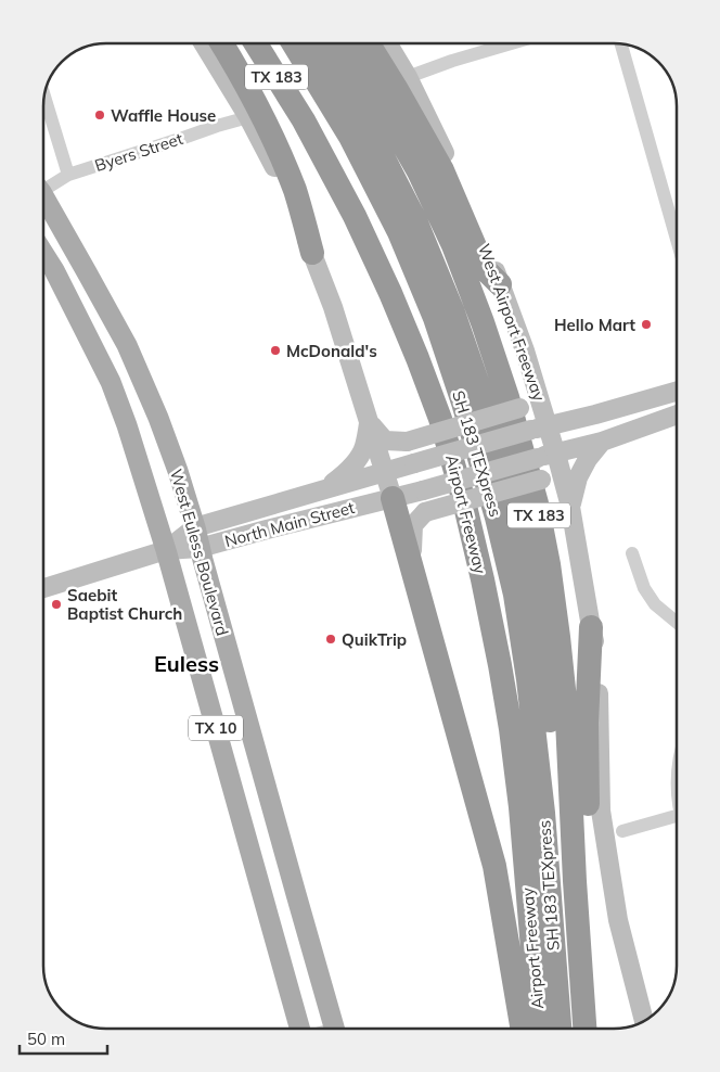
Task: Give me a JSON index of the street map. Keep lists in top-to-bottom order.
{
  "streets": {
    "highway": ["TX 183", "SH 183 TEXpress", "Airport Freeway"],
    "main road": [
      "West Airport Freeway",
      "North Main Street",
      "West Euless Boulevard",
      "TX 10"
    ],
    "street": ["Byers Street"]
  },
  "crossings": [
    ["West Airport Freeway", "North Main Street"],
    ["North Main Street", "West Euless Boulevard"]
  ],
  "districts": ["Euless"],
  "places": [
    "Waffle House",
    "Hello Mart",
    "McDonald's",
    "Saebit Baptist Church",
    "QuikTrip"
  ],
  "scale_bar": "50 m"
}
